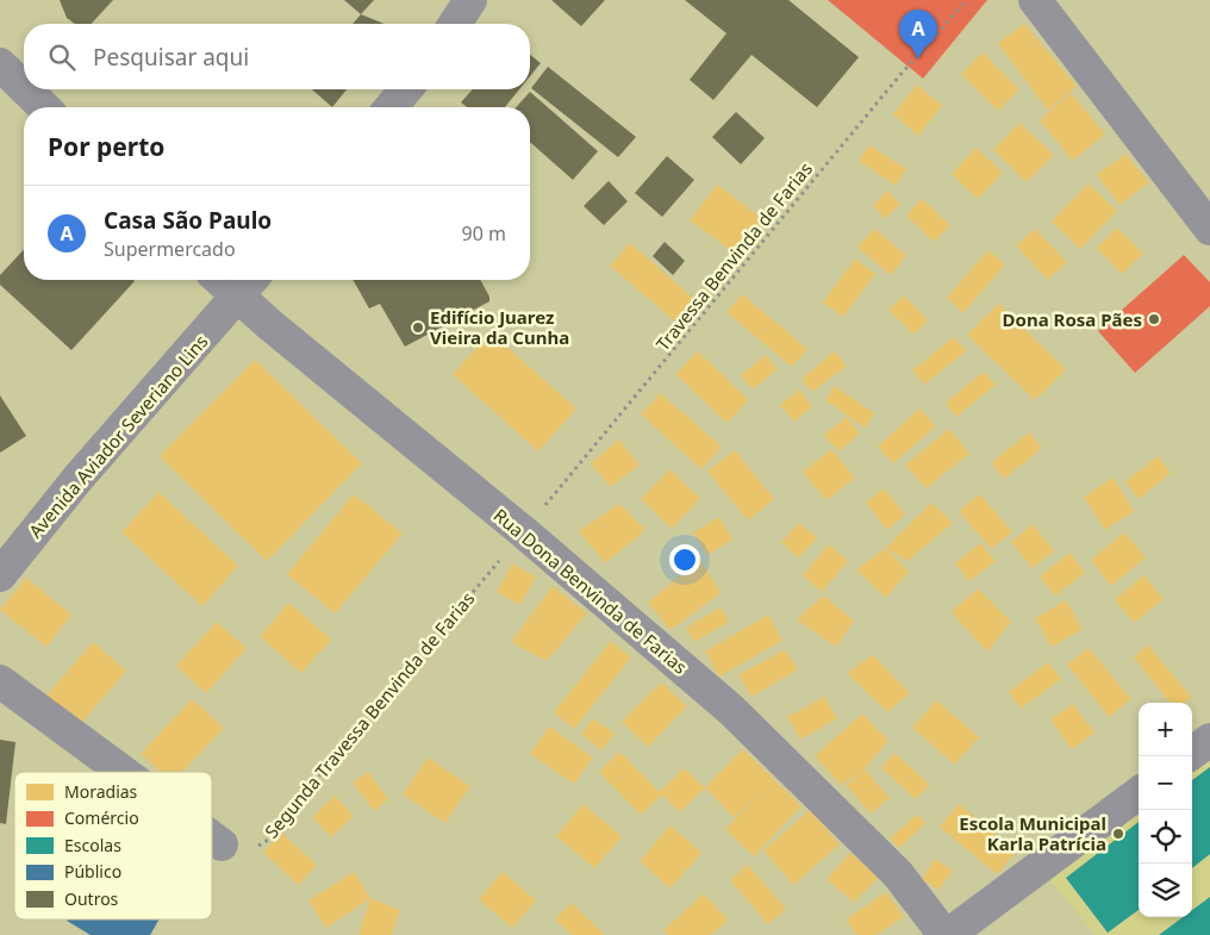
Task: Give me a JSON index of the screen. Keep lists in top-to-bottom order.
{
  "streets": {
    "street": ["Avenida Aviador Severiano Lins", "Rua Dona Benvinda de Farias"],
    "path": ["Travessa Benvinda de Farias", "Segunda Travessa Benvinda de Farias"]
  },
  "crossings": [
    ["Travessa Benvinda de Farias", "Rua Dona Benvinda de Farias"],
    ["Travessa Benvinda de Farias", "Segunda Travessa Benvinda de Farias"],
    ["Avenida Aviador Severiano Lins", "Rua Dona Benvinda de Farias"],
    ["Rua Dona Benvinda de Farias", "Segunda Travessa Benvinda de Farias"]
  ],
  "places": ["Dona Rosa Pães", "Edifício Juarez Vieira da Cunha", "Escola Municipal Karla Patrícia"],
  "legend": [
    "Moradias",
    "Comércio",
    "Escolas",
    "Público",
    "Outros"
  ],
  "page": {
    "pins": "A",
    "search": "Pesquisar aqui",
    "heading": "Por perto",
    "list": [
      {
        "mark": "A",
        "name": "Casa São Paulo",
        "note": "Supermercado",
        "value": "90 m"
      }
    ],
    "map_buttons": ["+", "−"]
  }
}
